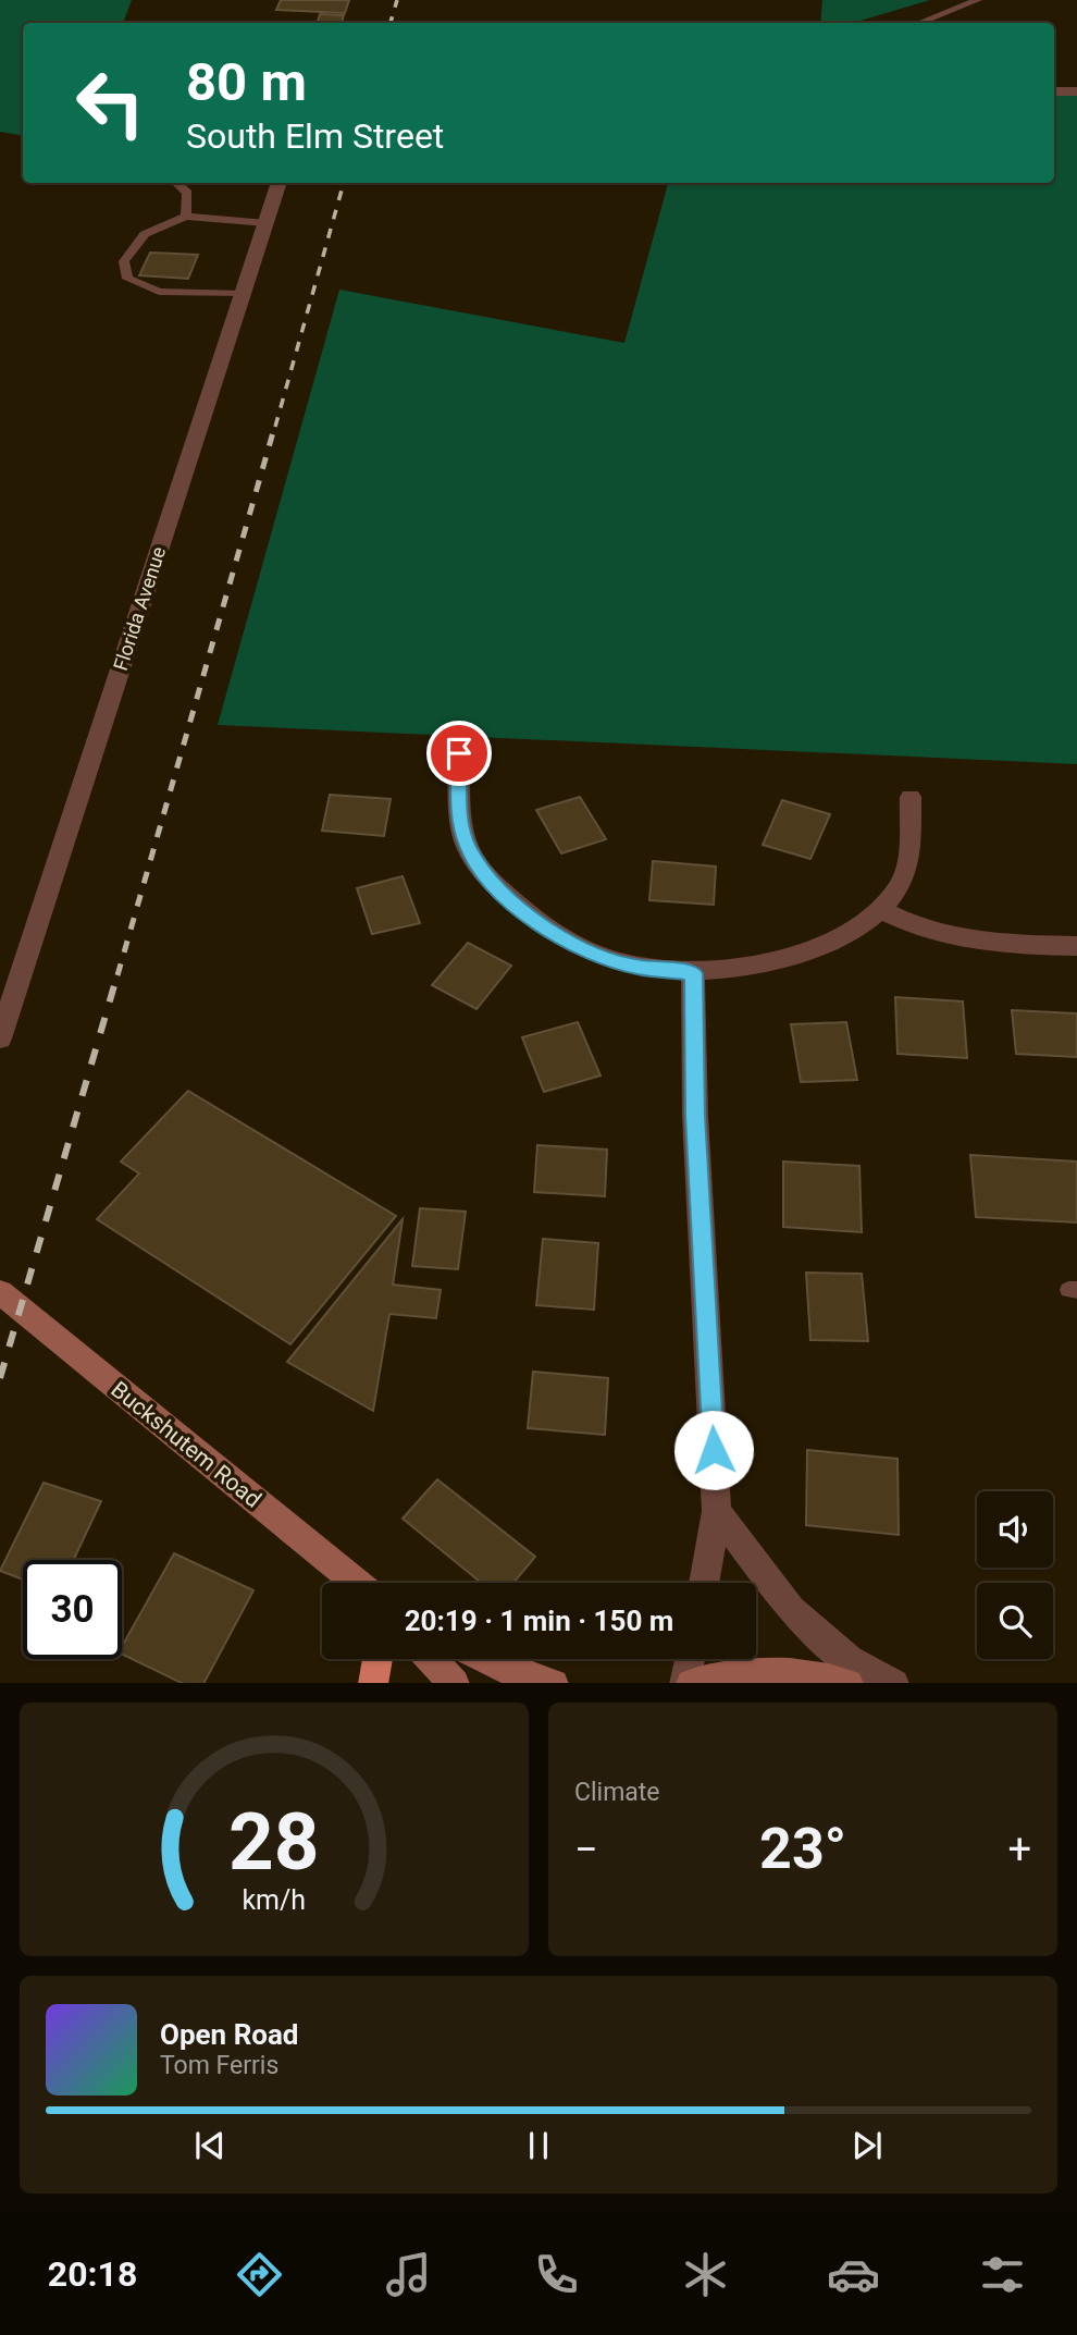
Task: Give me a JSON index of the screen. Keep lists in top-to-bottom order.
{
  "streets": {
    "main road": ["Buckshutem Road"],
    "street": ["Florida Avenue"]
  },
  "page": {
    "turn": ["80 m", "South Elm Street"],
    "limit": "30",
    "trip": "20:19 · 1 min · 150 m",
    "tile": "Climate",
    "heat": ["−", "23°", "+"],
    "song": ["Open Road", "Tom Ferris"],
    "tabs": "20:18",
    "gauge": ["28", "km/h"]
  }
}
